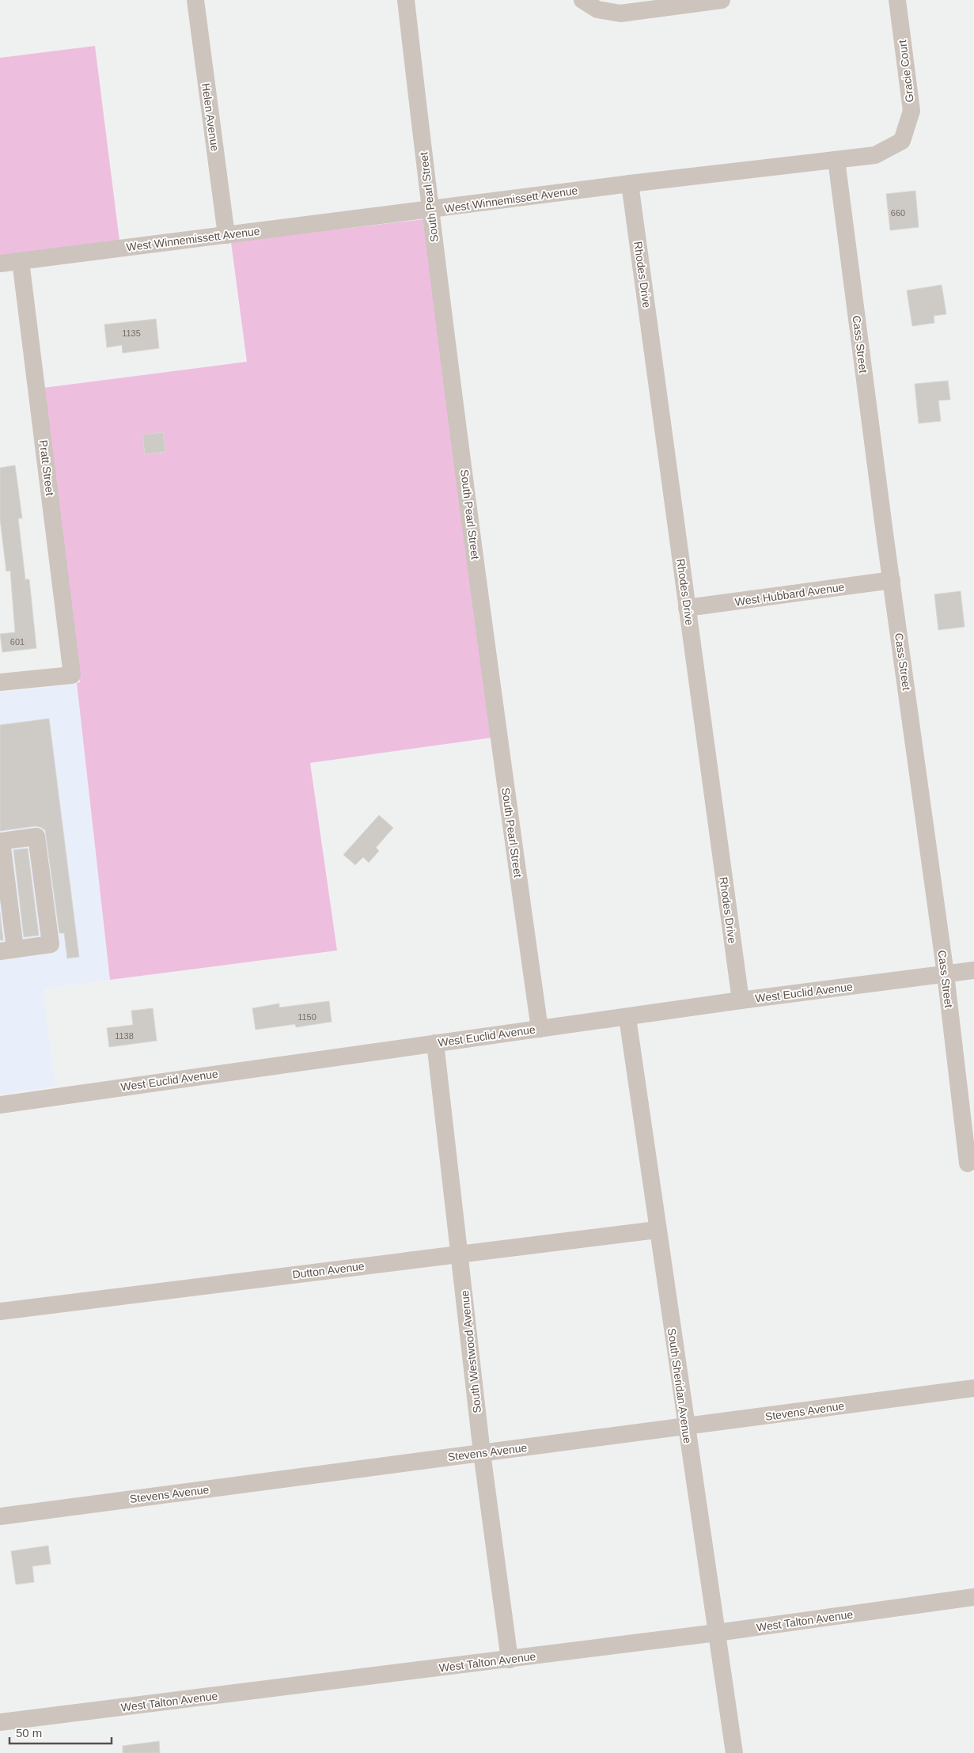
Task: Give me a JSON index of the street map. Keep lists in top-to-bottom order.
{
  "streets": {
    "street": [
      "Gracie Court",
      "Helen Avenue",
      "South Pearl Street",
      "West Winnemissett Avenue",
      "Rhodes Drive",
      "Cass Street",
      "Pratt Street",
      "West Hubbard Avenue",
      "West Euclid Avenue",
      "Dutton Avenue",
      "South Westwood Avenue",
      "South Sheridan Avenue",
      "Stevens Avenue",
      "West Talton Avenue"
    ]
  },
  "crossings": [
    ["Gracie Court", "West Winnemissett Avenue"],
    ["Helen Avenue", "West Winnemissett Avenue"],
    ["South Pearl Street", "West Winnemissett Avenue"],
    ["South Pearl Street", "West Euclid Avenue"],
    ["West Winnemissett Avenue", "Rhodes Drive"],
    ["West Winnemissett Avenue", "Cass Street"],
    ["West Winnemissett Avenue", "Pratt Street"],
    ["Rhodes Drive", "West Hubbard Avenue"],
    ["Rhodes Drive", "West Euclid Avenue"],
    ["Cass Street", "West Hubbard Avenue"],
    ["Cass Street", "West Euclid Avenue"],
    ["West Euclid Avenue", "South Westwood Avenue"],
    ["West Euclid Avenue", "South Sheridan Avenue"],
    ["Dutton Avenue", "South Westwood Avenue"],
    ["Dutton Avenue", "South Sheridan Avenue"],
    ["South Westwood Avenue", "Stevens Avenue"],
    ["South Westwood Avenue", "West Talton Avenue"],
    ["South Sheridan Avenue", "Stevens Avenue"],
    ["South Sheridan Avenue", "West Talton Avenue"]
  ],
  "house_numbers": [
    "660",
    "1135",
    "601",
    "1150",
    "1138"
  ],
  "scale_bar": "50 m"
}
